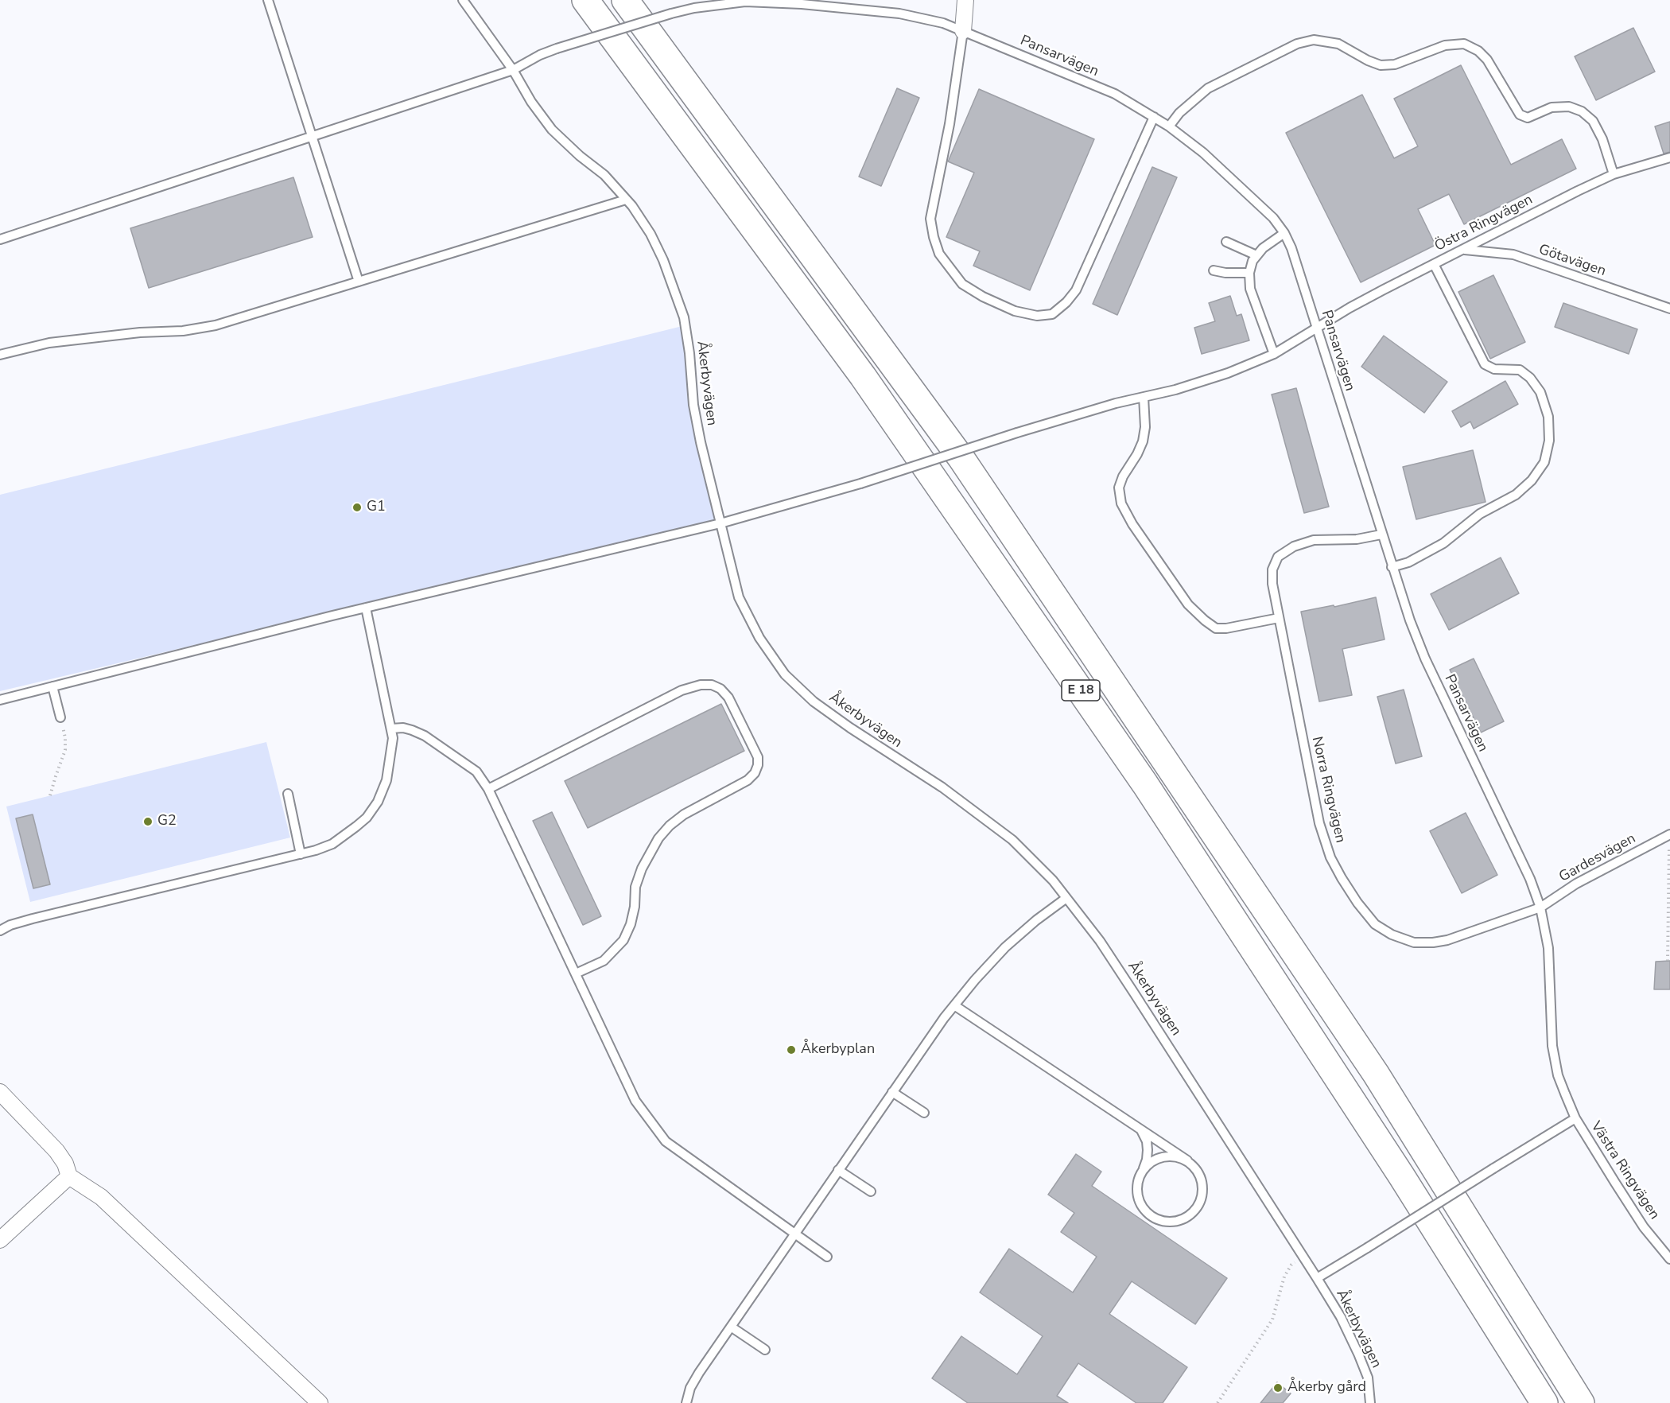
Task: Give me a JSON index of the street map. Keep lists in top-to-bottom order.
{
  "streets": {
    "highway": ["E 18"],
    "lane": [
      "Pansarvägen",
      "Östra Ringvägen",
      "Götavägen",
      "Åkerbyvägen",
      "Norra Ringvägen",
      "Gardesvägen",
      "Västra Ringvägen"
    ]
  },
  "crossings": [
    ["Pansarvägen", "Östra Ringvägen"],
    ["Pansarvägen", "Åkerbyvägen"],
    ["Pansarvägen", "Norra Ringvägen"],
    ["Pansarvägen", "Gardesvägen"],
    ["Pansarvägen", "Västra Ringvägen"],
    ["Östra Ringvägen", "Götavägen"],
    ["Östra Ringvägen", "Åkerbyvägen"],
    ["Norra Ringvägen", "Gardesvägen"]
  ],
  "places": [
    "G1",
    "G2",
    "Åkerbyplan",
    "Åkerby gård"
  ]
}
